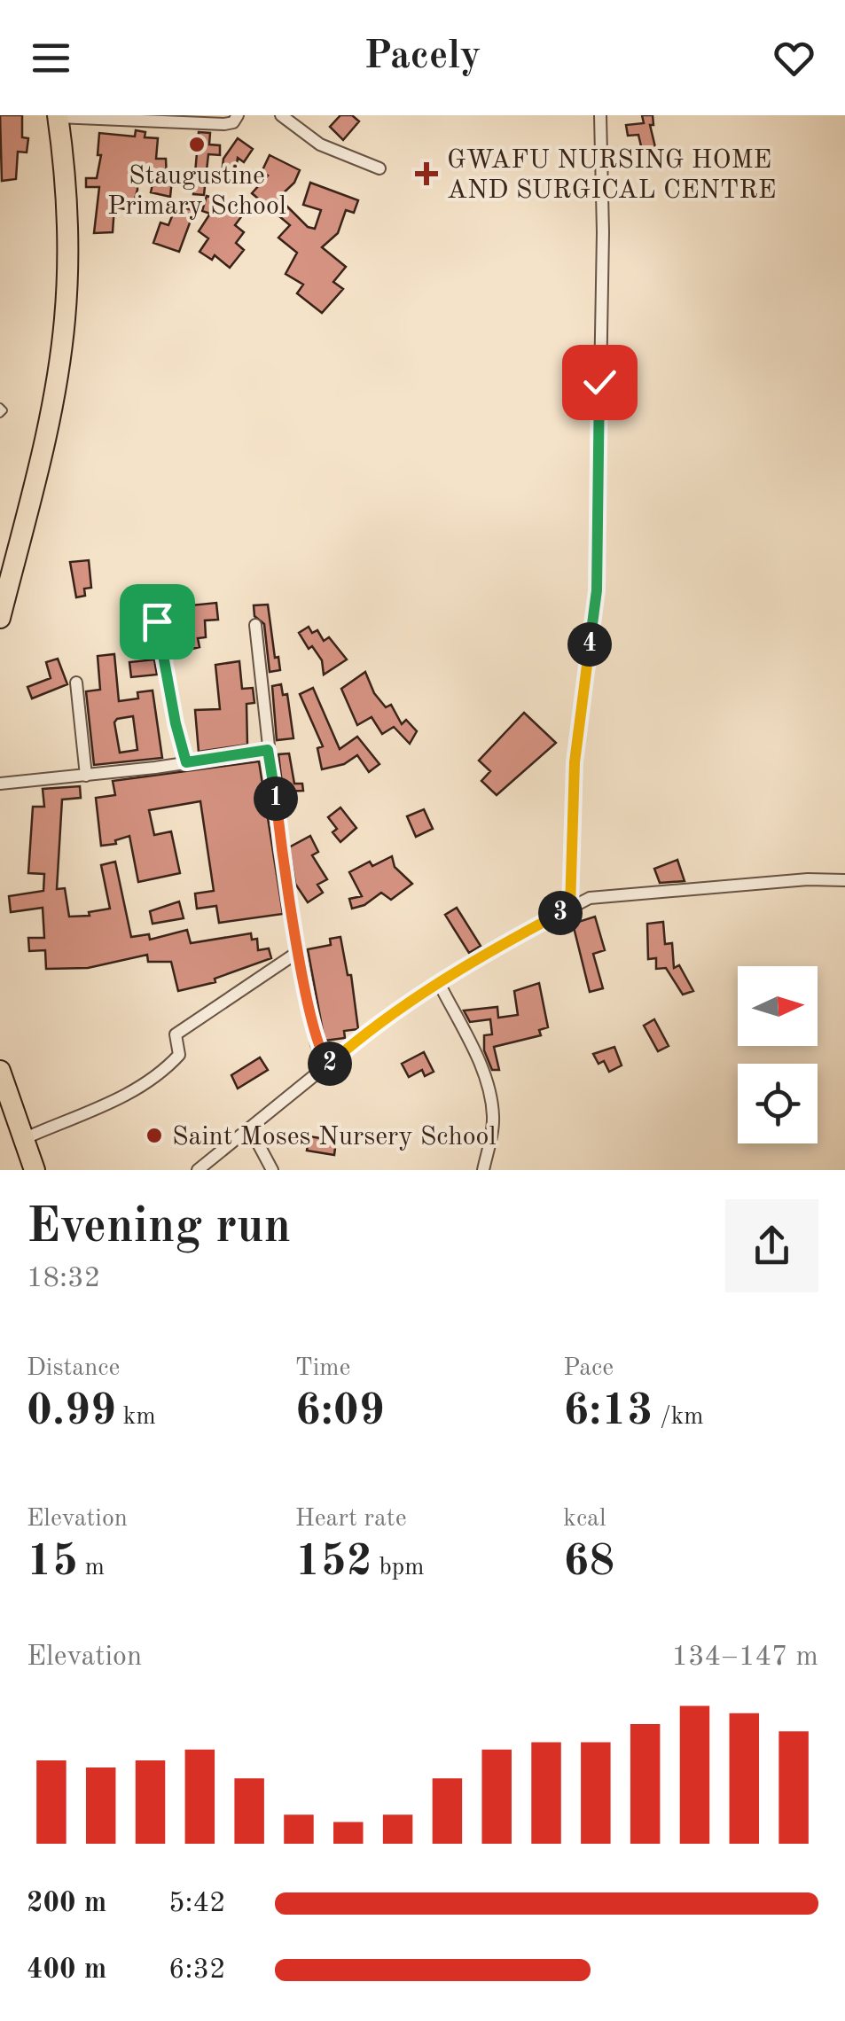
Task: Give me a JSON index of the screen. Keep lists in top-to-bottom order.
{
  "places": {
    "other": ["Staugustine Primary School", "Saint Moses Nursery School"],
    "health": ["GWAFU NURSING HOME AND SURGICAL CENTRE"]
  },
  "north": "right",
  "page": {
    "header": "Pacely",
    "pins": [
      "4",
      "1",
      "3",
      "2"
    ],
    "heading": ["Evening run", "18:32"],
    "stats": [
      ["Distance", "0.99 km"],
      ["Time", "6:09"],
      ["Pace", "6:13 /km"],
      ["Elevation", "15 m"],
      ["Heart rate", "152 bpm"],
      ["kcal", "68"]
    ],
    "chart": ["Elevation", "134–147 m"],
    "list": [
      {
        "name": "200 m",
        "note": "5:42"
      },
      {
        "name": "400 m",
        "note": "6:32"
      }
    ]
  }
}
